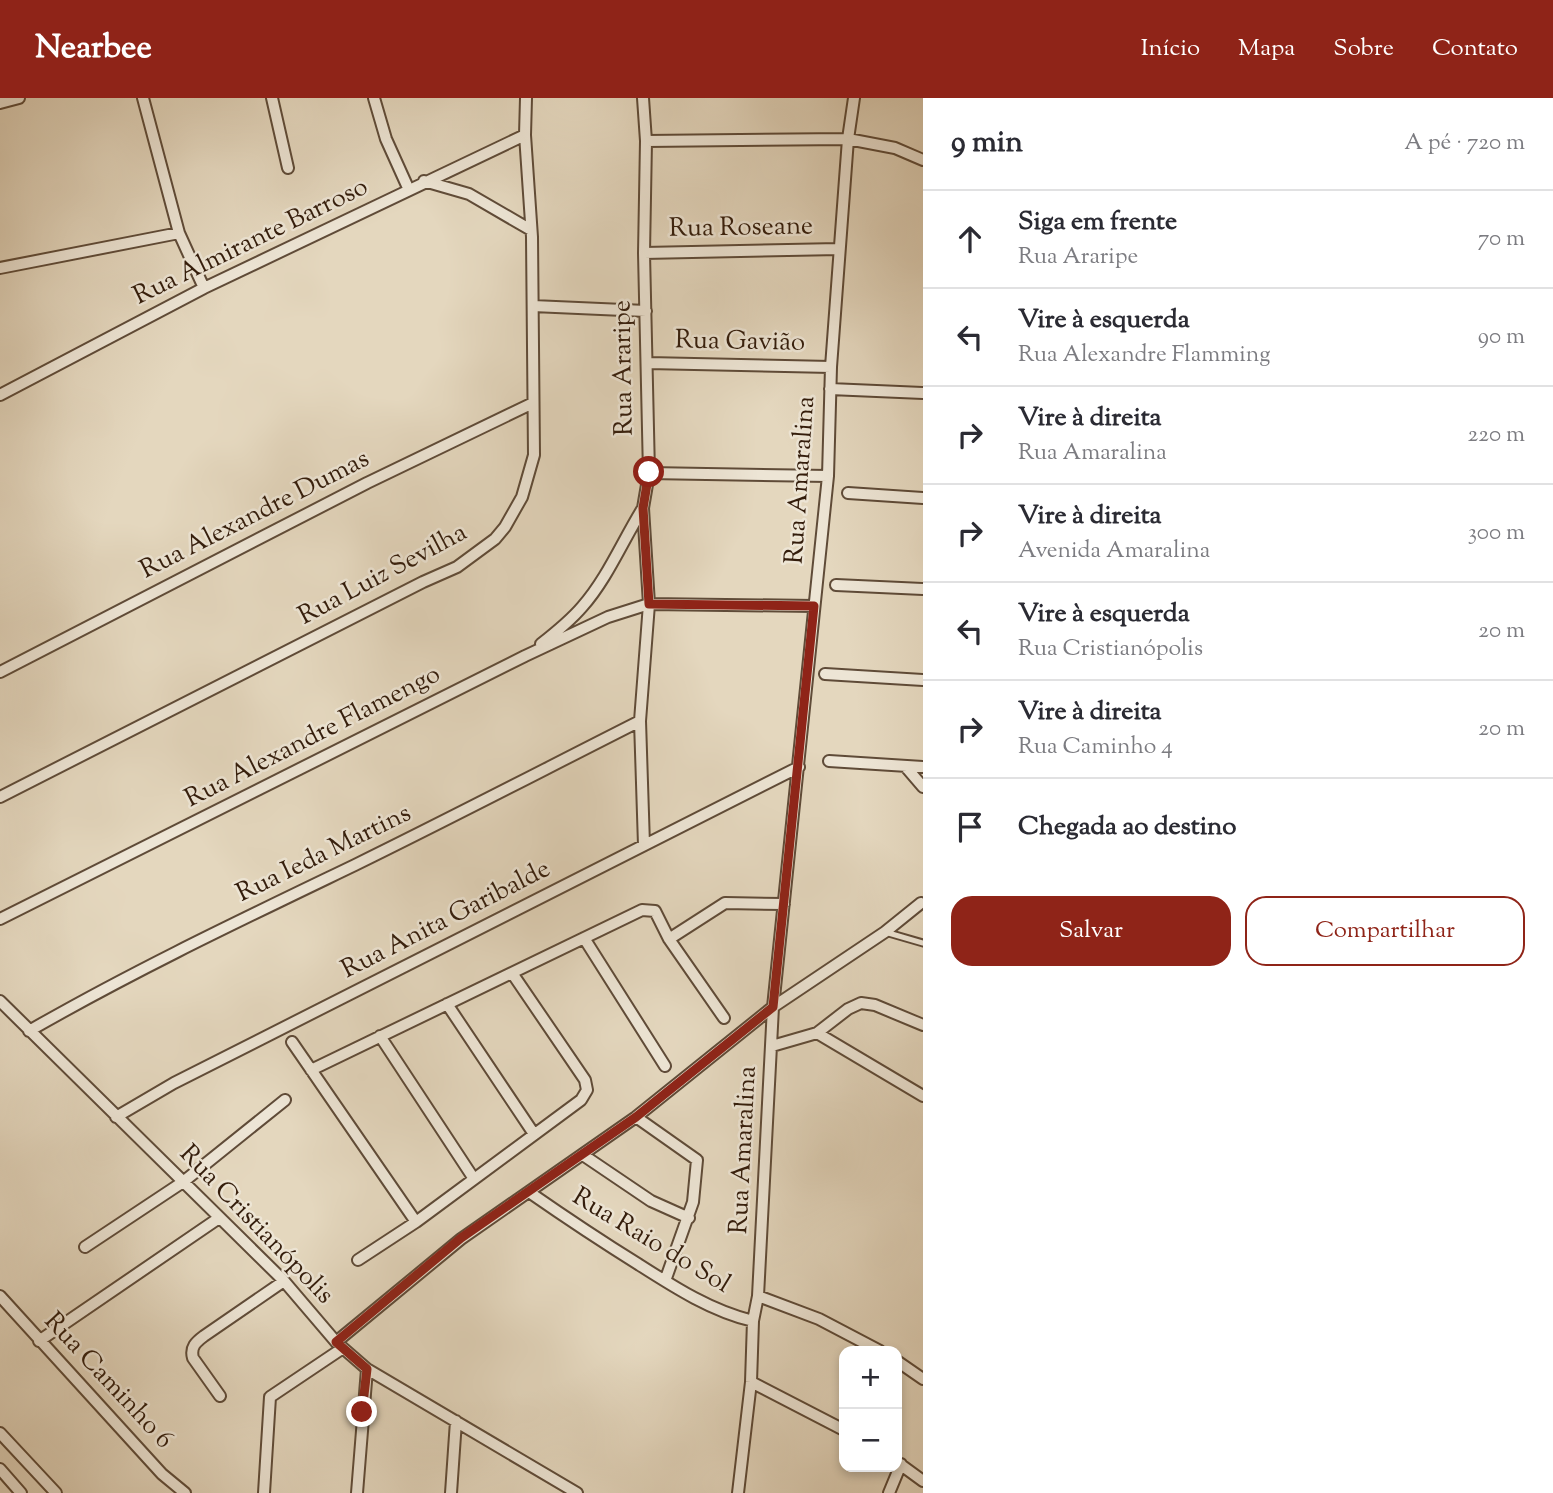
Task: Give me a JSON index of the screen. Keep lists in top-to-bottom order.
{
  "streets": {
    "street": [
      "Rua Roseane",
      "Rua Almirante Barroso",
      "Rua Gavião",
      "Rua Araripe",
      "Rua Amaralina",
      "Rua Alexandre Dumas",
      "Rua Luiz Sevilha",
      "Rua Alexandre Flamengo",
      "Rua Ieda Martins",
      "Rua Anita Garibalde",
      "Rua Cristianópolis",
      "Rua Raio do Sol",
      "Rua Caminho 6"
    ]
  },
  "crossings": [
    ["Rua Roseane", "Rua Araripe"],
    ["Rua Roseane", "Rua Amaralina"],
    ["Rua Almirante Barroso", "Rua Luiz Sevilha"],
    ["Rua Gavião", "Rua Araripe"],
    ["Rua Gavião", "Rua Amaralina"],
    ["Rua Araripe", "Rua Alexandre Flamengo"],
    ["Rua Araripe", "Rua Ieda Martins"],
    ["Rua Araripe", "Rua Anita Garibalde"],
    ["Rua Amaralina", "Rua Alexandre Flamengo"],
    ["Rua Amaralina", "Rua Anita Garibalde"],
    ["Rua Amaralina", "Rua Raio do Sol"],
    ["Rua Alexandre Dumas", "Rua Luiz Sevilha"],
    ["Rua Ieda Martins", "Rua Cristianópolis"],
    ["Rua Anita Garibalde", "Rua Cristianópolis"]
  ],
  "page": {
    "header": "Nearbee",
    "nav": [
      "Início",
      "Mapa",
      "Sobre",
      "Contato"
    ],
    "heading": ["9 min", "A pé · 720 m"],
    "list": [
      ["Siga em frente", "Rua Araripe", "70 m"],
      ["Vire à esquerda", "Rua Alexandre Flamming", "90 m"],
      ["Vire à direita", "Rua Amaralina", "220 m"],
      ["Vire à direita", "Avenida Amaralina", "300 m"],
      ["Vire à esquerda", "Rua Cristianópolis", "20 m"],
      ["Vire à direita", "Rua Caminho 4", "20 m"],
      "Chegada ao destino"
    ],
    "buttons": ["Salvar", "Compartilhar"],
    "map_buttons": ["+", "−"]
  }
}
